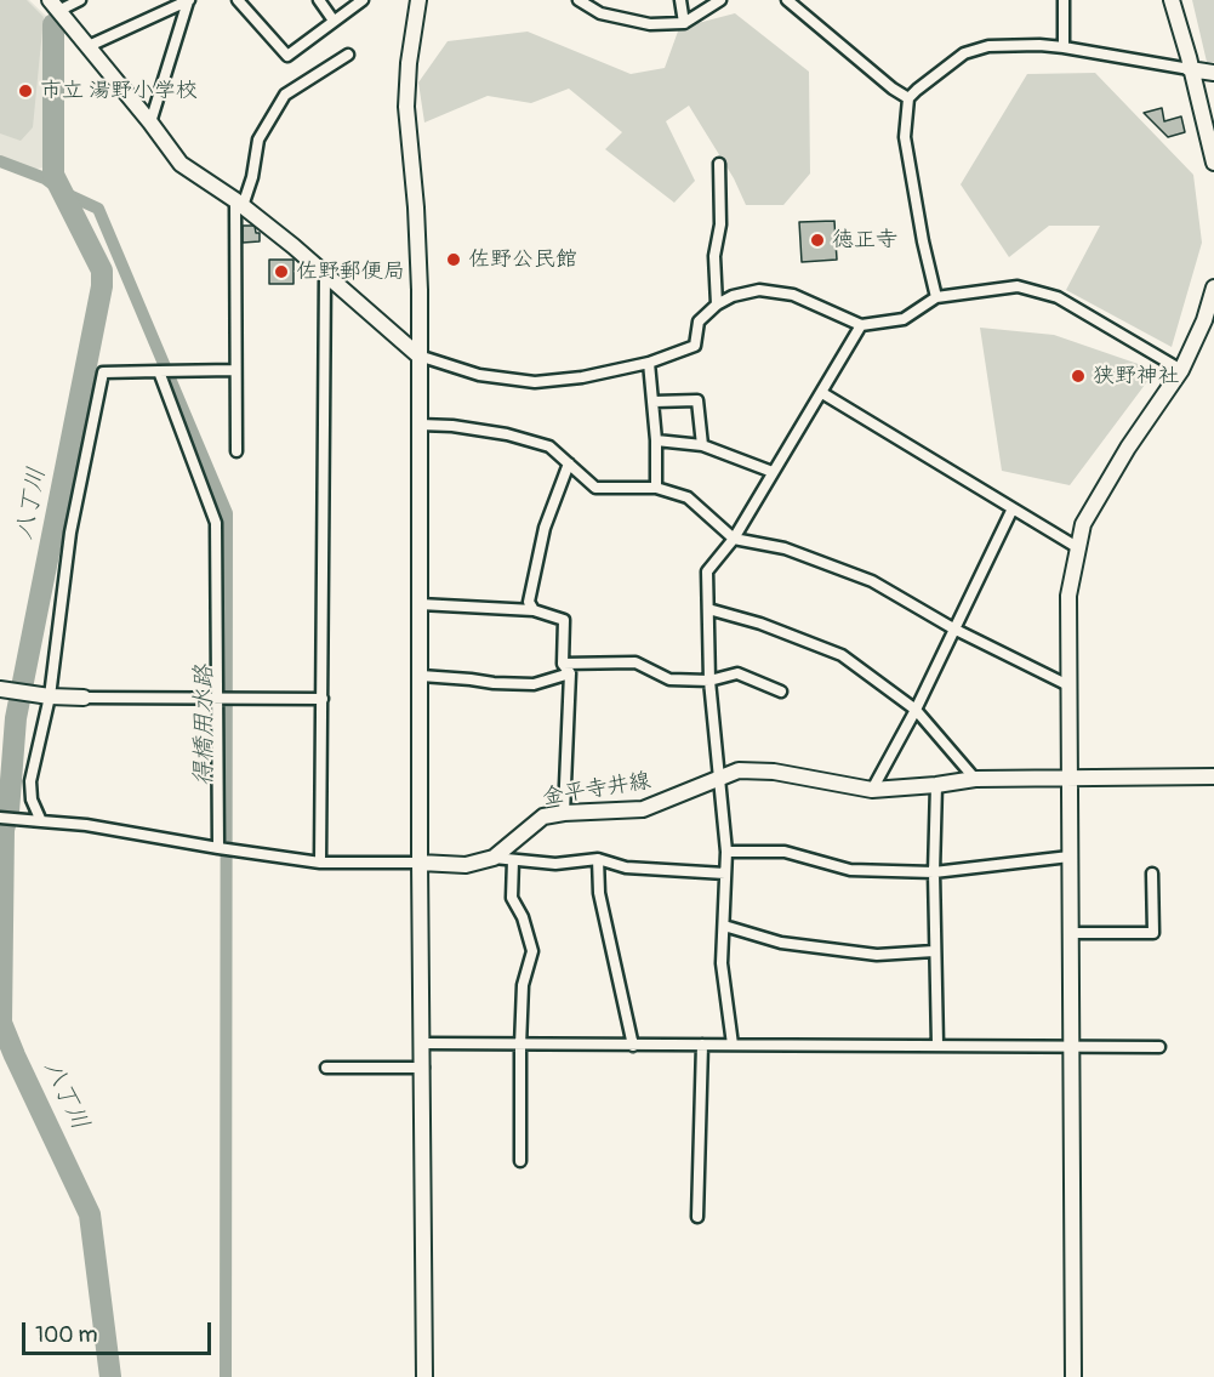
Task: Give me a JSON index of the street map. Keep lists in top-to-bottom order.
{
  "streets": {
    "street": ["金平寺井線"]
  },
  "water": ["八丁川", "得橋用水路"],
  "places": [
    "市立 湯野小学校",
    "徳正寺",
    "佐野公民館",
    "佐野郵便局",
    "狭野神社"
  ],
  "scale_bar": "100 m"
}
